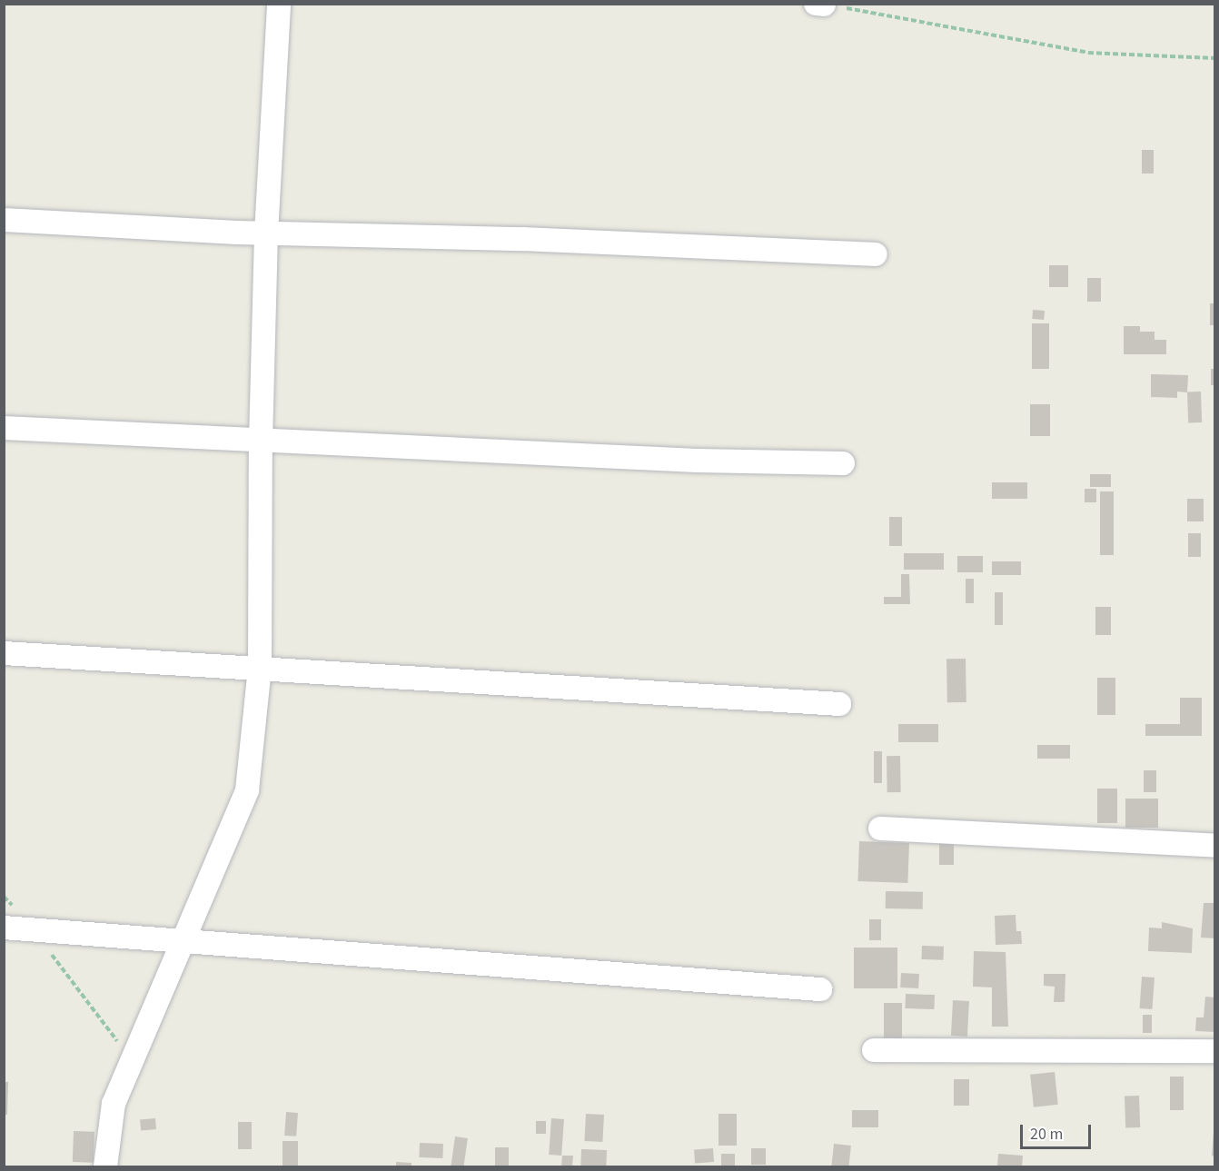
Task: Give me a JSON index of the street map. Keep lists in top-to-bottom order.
{
  "scale_bar": "20 m"
}
